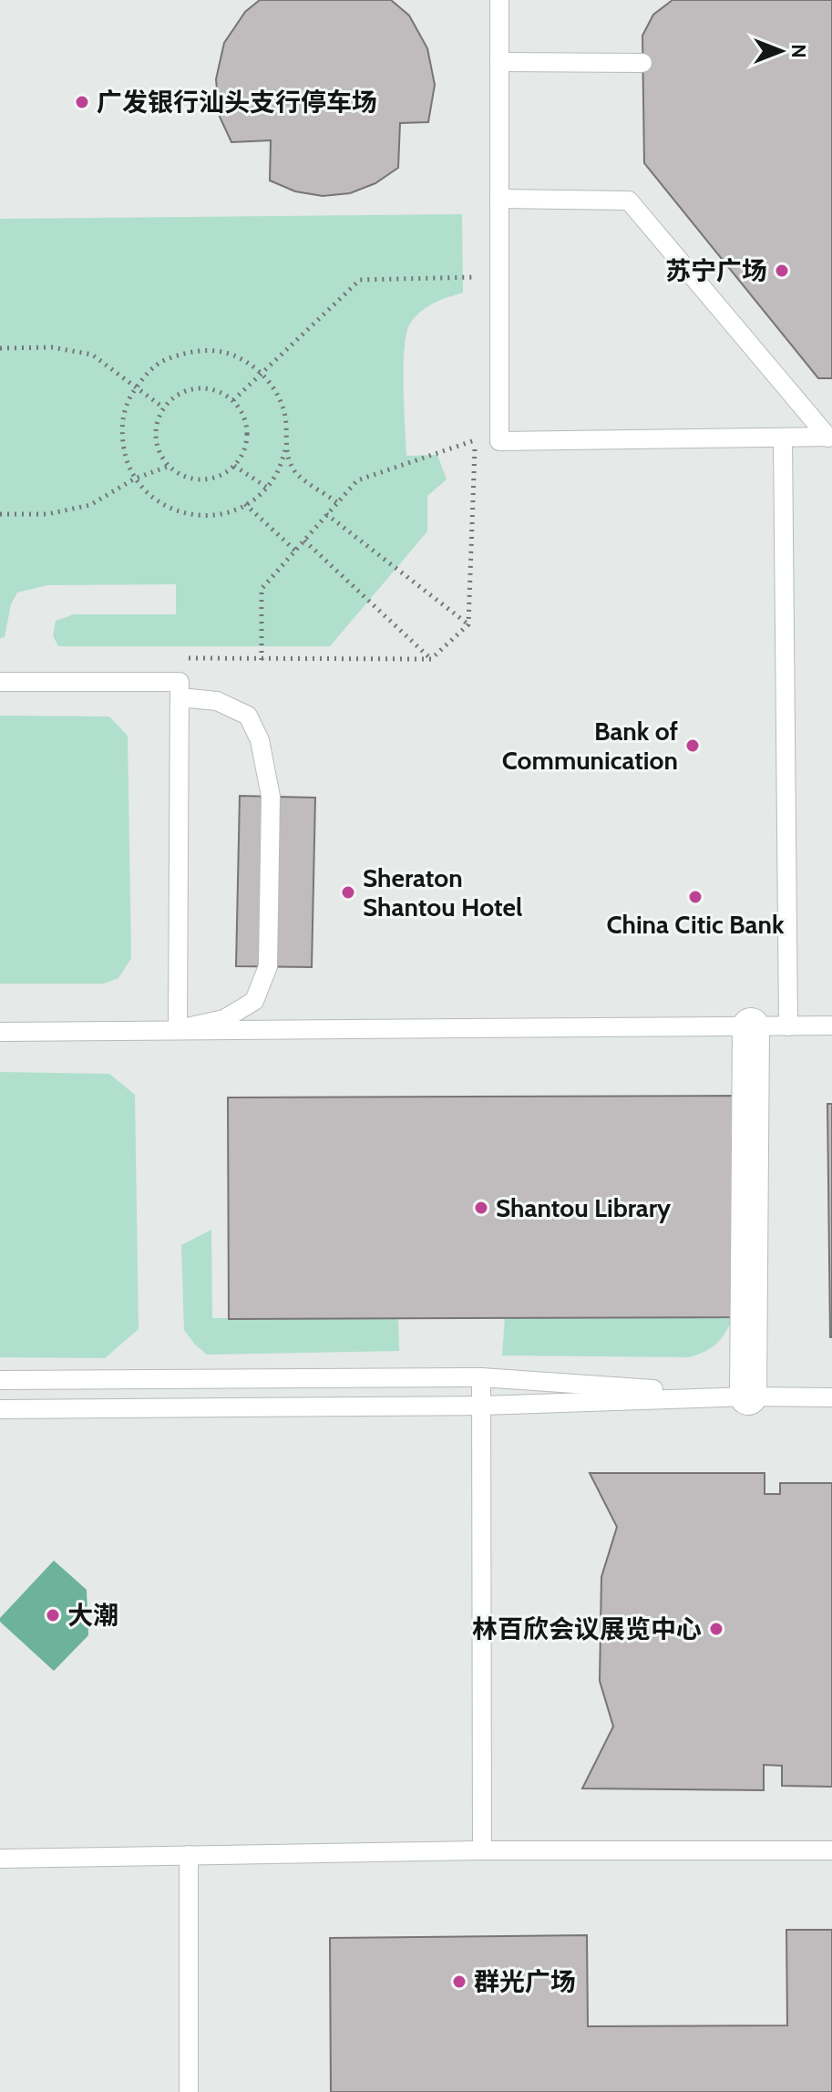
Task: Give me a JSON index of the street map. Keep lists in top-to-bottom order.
{
  "places": [
    "广发银行汕头支行停车场",
    "苏宁广场",
    "Bank of Communication",
    "Sheraton Shantou Hotel",
    "China Citic Bank",
    "Shantou Library",
    "大潮",
    "林百欣会议展览中心",
    "群光广场"
  ],
  "north": "right"
}
